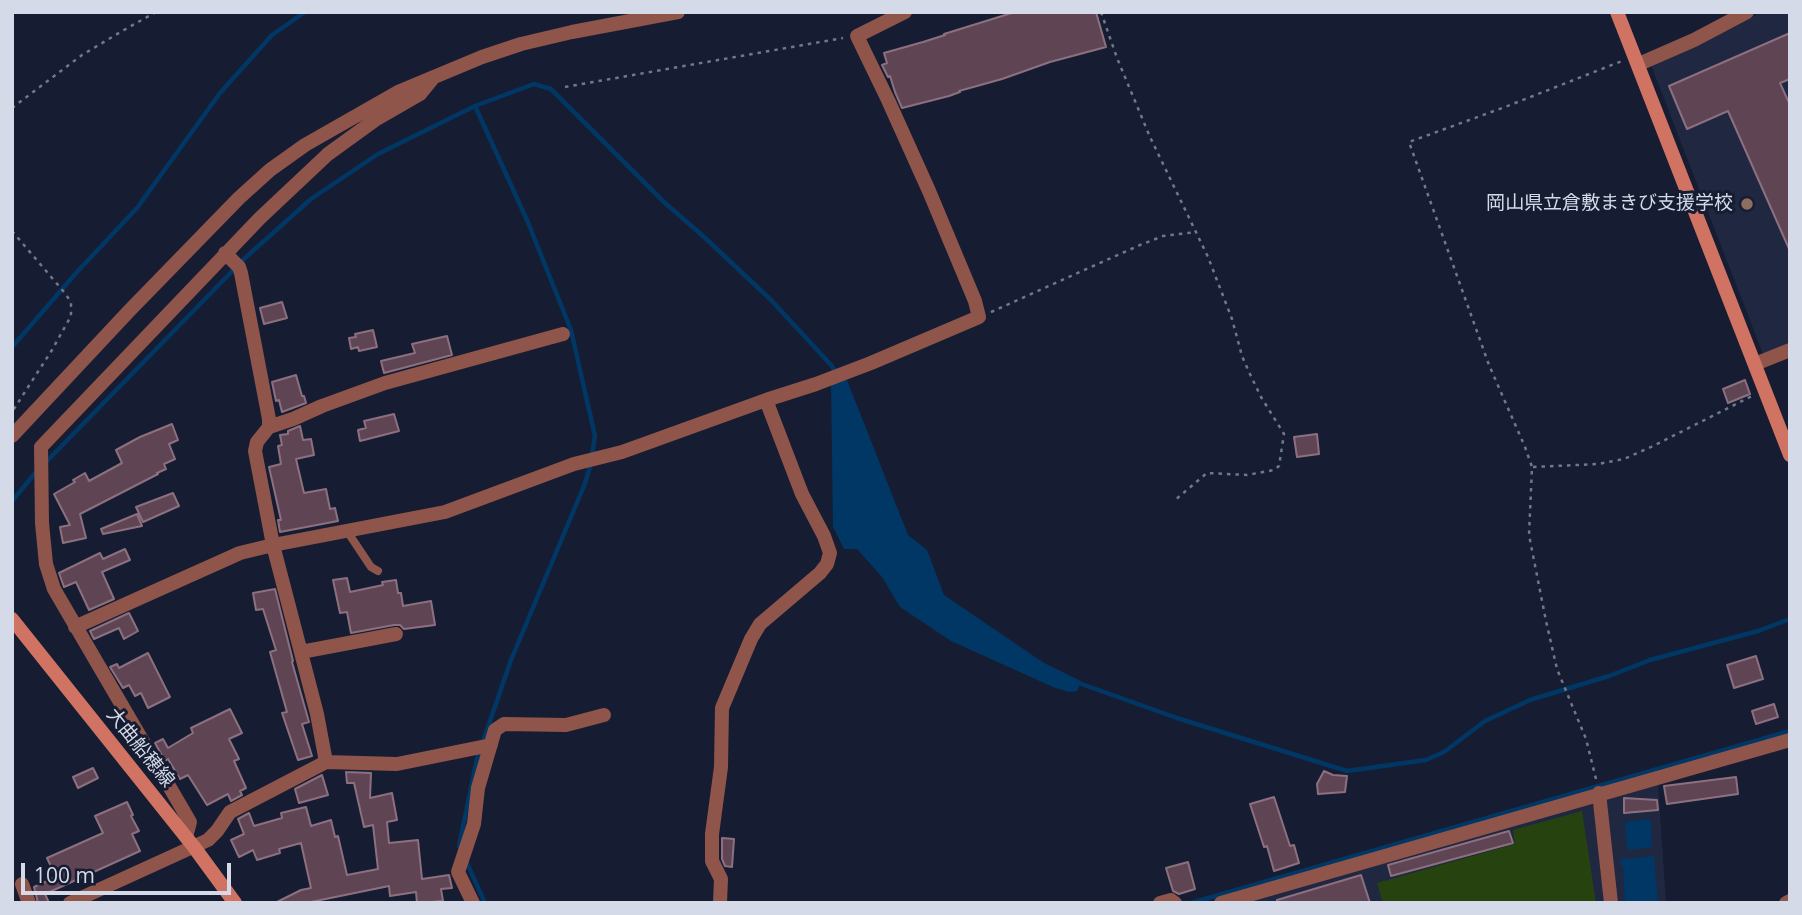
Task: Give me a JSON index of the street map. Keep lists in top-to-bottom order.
{
  "streets": {
    "street": ["大曲船穂線"]
  },
  "places": ["岡山県立倉敷まきび支援学校"],
  "scale_bar": "100 m"
}
